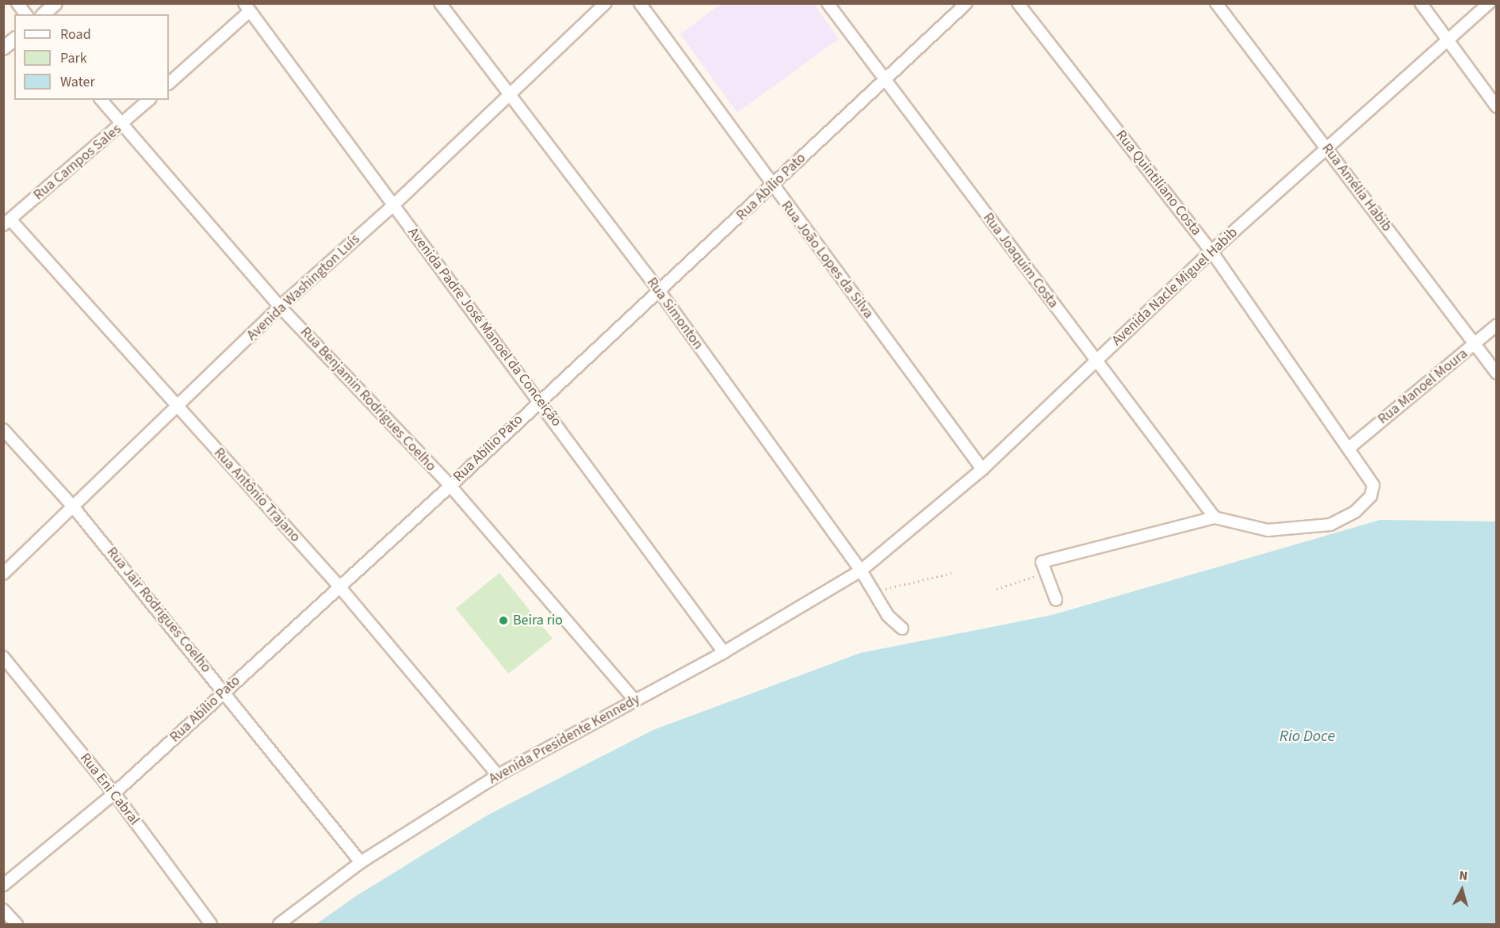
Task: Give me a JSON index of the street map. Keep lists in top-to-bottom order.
{
  "streets": {
    "street": [
      "Rua Campos Sales",
      "Rua Quintiliano Costa",
      "Rua Abílio Pato",
      "Rua Amélia Habib",
      "Rua João Lopes da Silva",
      "Rua Joaquim Costa",
      "Avenida Nacle Miguel Habib",
      "Avenida Washington Luís",
      "Rua Simonton",
      "Avenida Padre José Manoel da Conceição",
      "Rua Manoel Moura",
      "Rua Benjamin Rodrigues Coelho",
      "Rua Antônio Trajano",
      "Rua Jair Rodrigues Coelho",
      "Avenida Presidente Kennedy",
      "Rua Eni Cabral"
    ]
  },
  "crossings": [
    ["Rua Campos Sales", "Rua Benjamin Rodrigues Coelho"],
    ["Rua Campos Sales", "Rua Antônio Trajano"],
    ["Rua Quintiliano Costa", "Rua Joaquim Costa"],
    ["Rua Quintiliano Costa", "Avenida Nacle Miguel Habib"],
    ["Rua Quintiliano Costa", "Rua Manoel Moura"],
    ["Rua Abílio Pato", "Rua João Lopes da Silva"],
    ["Rua Abílio Pato", "Rua Joaquim Costa"],
    ["Rua Abílio Pato", "Rua Simonton"],
    ["Rua Abílio Pato", "Avenida Padre José Manoel da Conceição"],
    ["Rua Abílio Pato", "Rua Benjamin Rodrigues Coelho"],
    ["Rua Abílio Pato", "Rua Antônio Trajano"],
    ["Rua Abílio Pato", "Rua Jair Rodrigues Coelho"],
    ["Rua Abílio Pato", "Rua Eni Cabral"],
    ["Rua Amélia Habib", "Avenida Nacle Miguel Habib"],
    ["Rua Amélia Habib", "Rua Manoel Moura"],
    ["Rua João Lopes da Silva", "Avenida Nacle Miguel Habib"],
    ["Rua Joaquim Costa", "Avenida Nacle Miguel Habib"],
    ["Avenida Nacle Miguel Habib", "Rua Simonton"],
    ["Avenida Nacle Miguel Habib", "Avenida Presidente Kennedy"],
    ["Avenida Washington Luís", "Rua Simonton"],
    ["Avenida Washington Luís", "Avenida Padre José Manoel da Conceição"],
    ["Avenida Washington Luís", "Rua Benjamin Rodrigues Coelho"],
    ["Avenida Washington Luís", "Rua Antônio Trajano"],
    ["Avenida Washington Luís", "Rua Jair Rodrigues Coelho"],
    ["Rua Simonton", "Avenida Presidente Kennedy"],
    ["Avenida Padre José Manoel da Conceição", "Avenida Presidente Kennedy"],
    ["Rua Benjamin Rodrigues Coelho", "Avenida Presidente Kennedy"],
    ["Rua Antônio Trajano", "Avenida Presidente Kennedy"],
    ["Rua Jair Rodrigues Coelho", "Avenida Presidente Kennedy"]
  ],
  "water": ["Rio Doce"],
  "places": ["Beira rio"],
  "legend": ["Road", "Park", "Water"],
  "north": "top"
}
